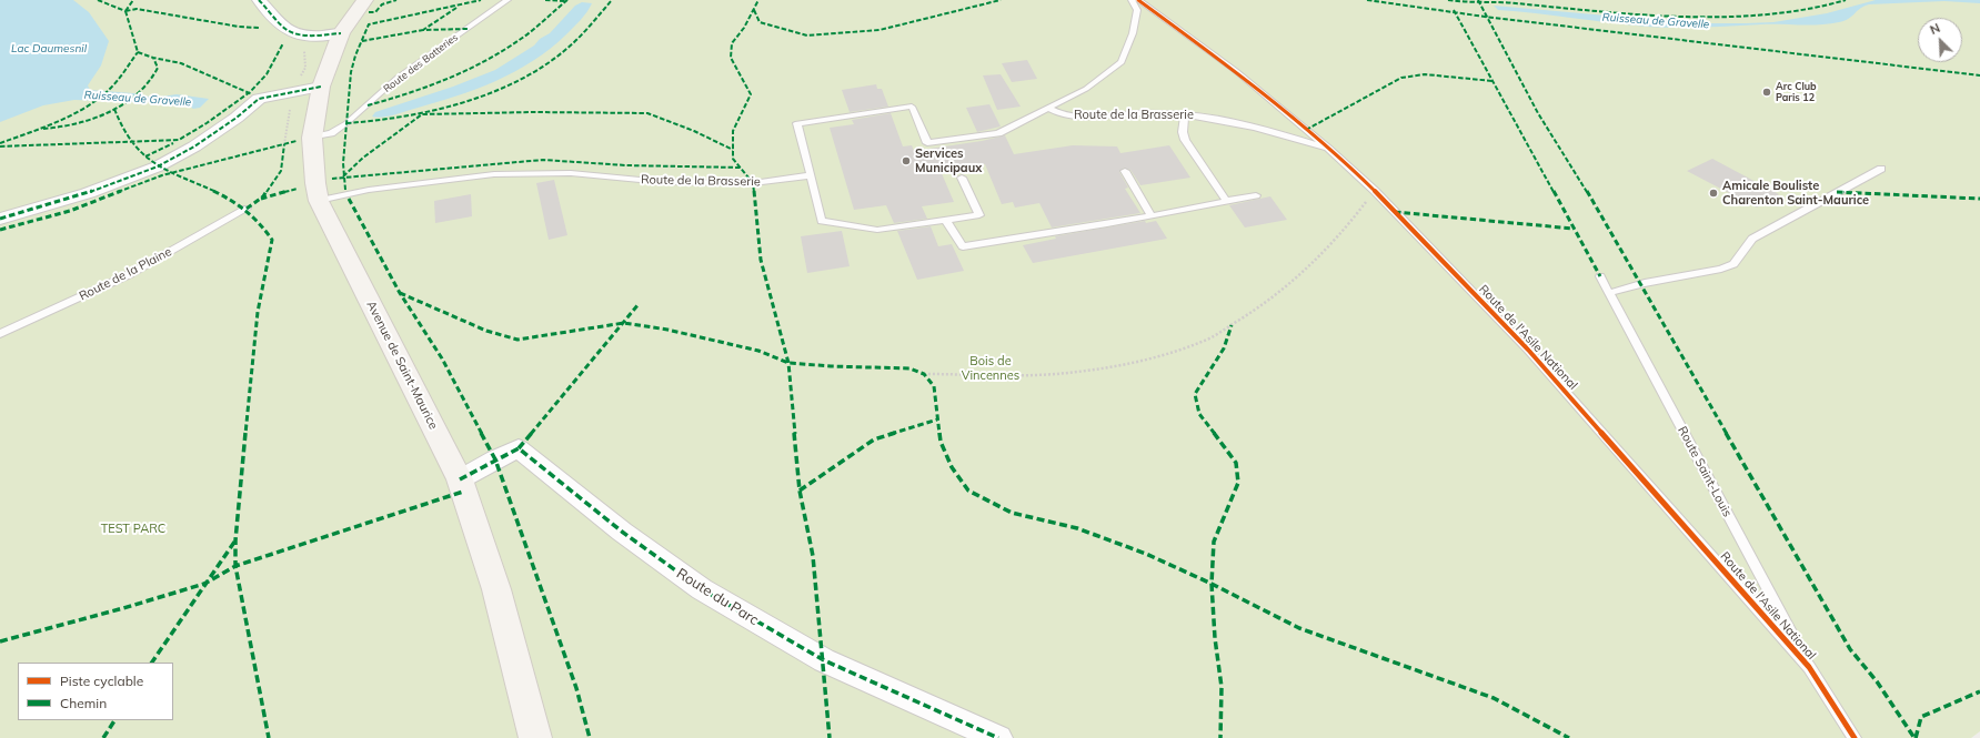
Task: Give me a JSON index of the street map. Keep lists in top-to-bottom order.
{
  "streets": {
    "main road": ["Avenue de Saint-Maurice"],
    "street": ["Route du Parc"],
    "lane": [
      "Route des Batteries",
      "Route de la Brasserie",
      "Route de la Plaine",
      "Route de l'Asile National",
      "Route Saint-Louis"
    ]
  },
  "crossings": [
    ["Route des Batteries", "Avenue de Saint-Maurice"],
    ["Route de la Brasserie", "Route de l'Asile National"],
    ["Route de la Brasserie", "Avenue de Saint-Maurice"],
    ["Route de l'Asile National", "Route Saint-Louis"],
    ["Avenue de Saint-Maurice", "Route du Parc"]
  ],
  "water": ["Ruisseau de Gravelle", "Lac Daumesnil"],
  "parks": ["Bois de Vincennes", "TEST PARC"],
  "places": ["Arc Club Paris 12", "Services Municipaux", "Amicale Bouliste Charenton Saint-Maurice"],
  "legend": ["Piste cyclable", "Chemin"],
  "north": "top left"
}
